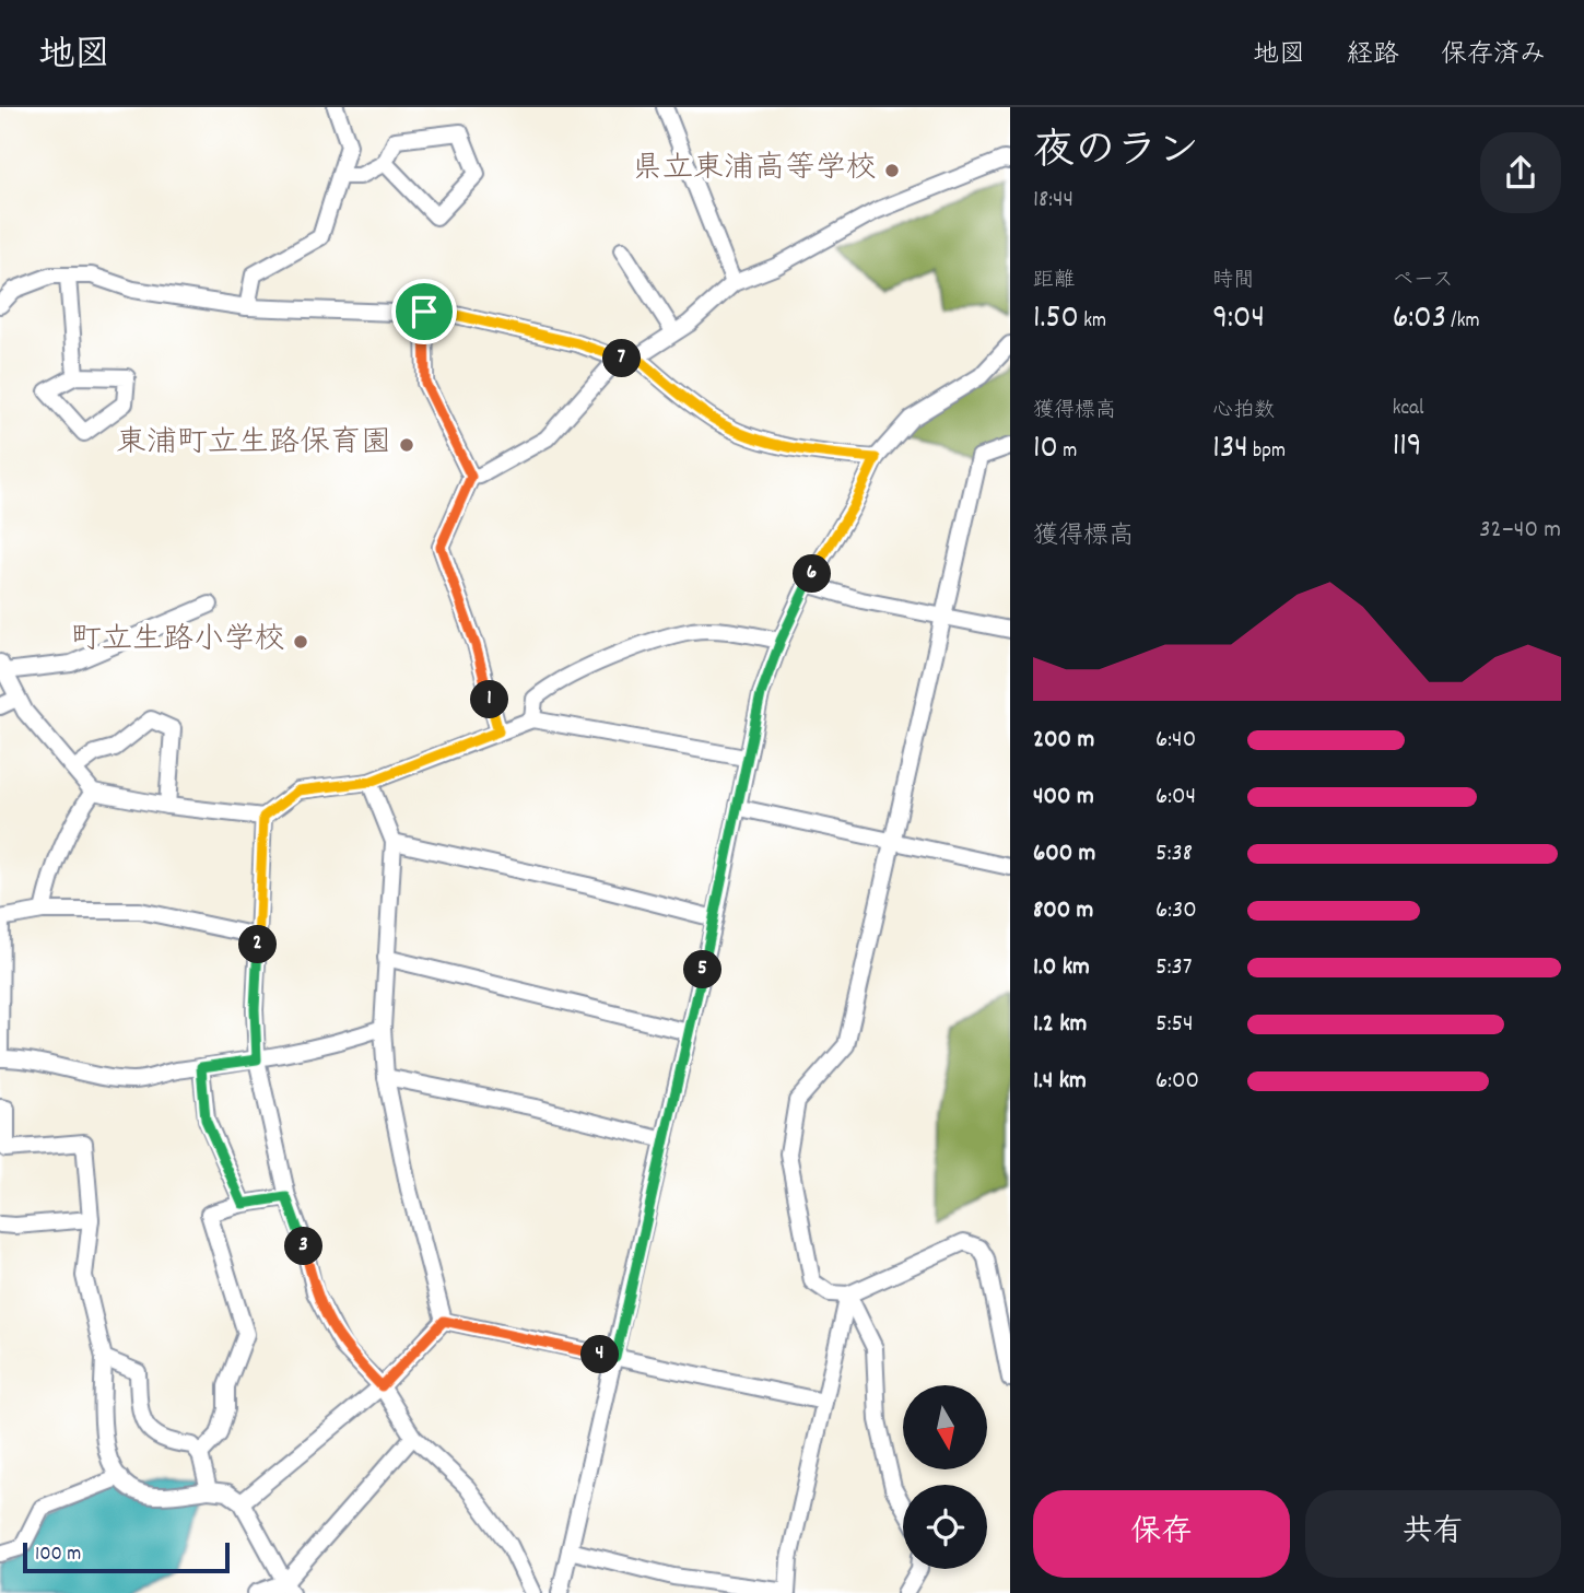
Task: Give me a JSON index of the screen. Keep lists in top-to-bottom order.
{
  "places": ["県立東浦高等学校", "東浦町立生路保育園", "町立生路小学校"],
  "scale_bar": "100 m",
  "north": "bottom",
  "page": {
    "header": "地図",
    "nav": ["地図", "経路", "保存済み"],
    "heading": ["夜のラン", "18:44"],
    "stats": [
      ["距離", "1.50 km"],
      ["時間", "9:04"],
      ["ペース", "6:03 /km"],
      ["獲得標高", "10 m"],
      ["心拍数", "134 bpm"],
      ["kcal", "119"]
    ],
    "pins": [
      "7",
      "6",
      "1",
      "2",
      "5",
      "3",
      "4"
    ],
    "chart": ["獲得標高", "32–40 m"],
    "list": [
      {
        "name": "200 m",
        "note": "6:40"
      },
      {
        "name": "400 m",
        "note": "6:04"
      },
      {
        "name": "600 m",
        "note": "5:38"
      },
      {
        "name": "800 m",
        "note": "6:30"
      },
      {
        "name": "1.0 km",
        "note": "5:37"
      },
      {
        "name": "1.2 km",
        "note": "5:54"
      },
      {
        "name": "1.4 km",
        "note": "6:00"
      }
    ],
    "buttons": ["保存", "共有"],
    "scale": "100 m"
  }
}
